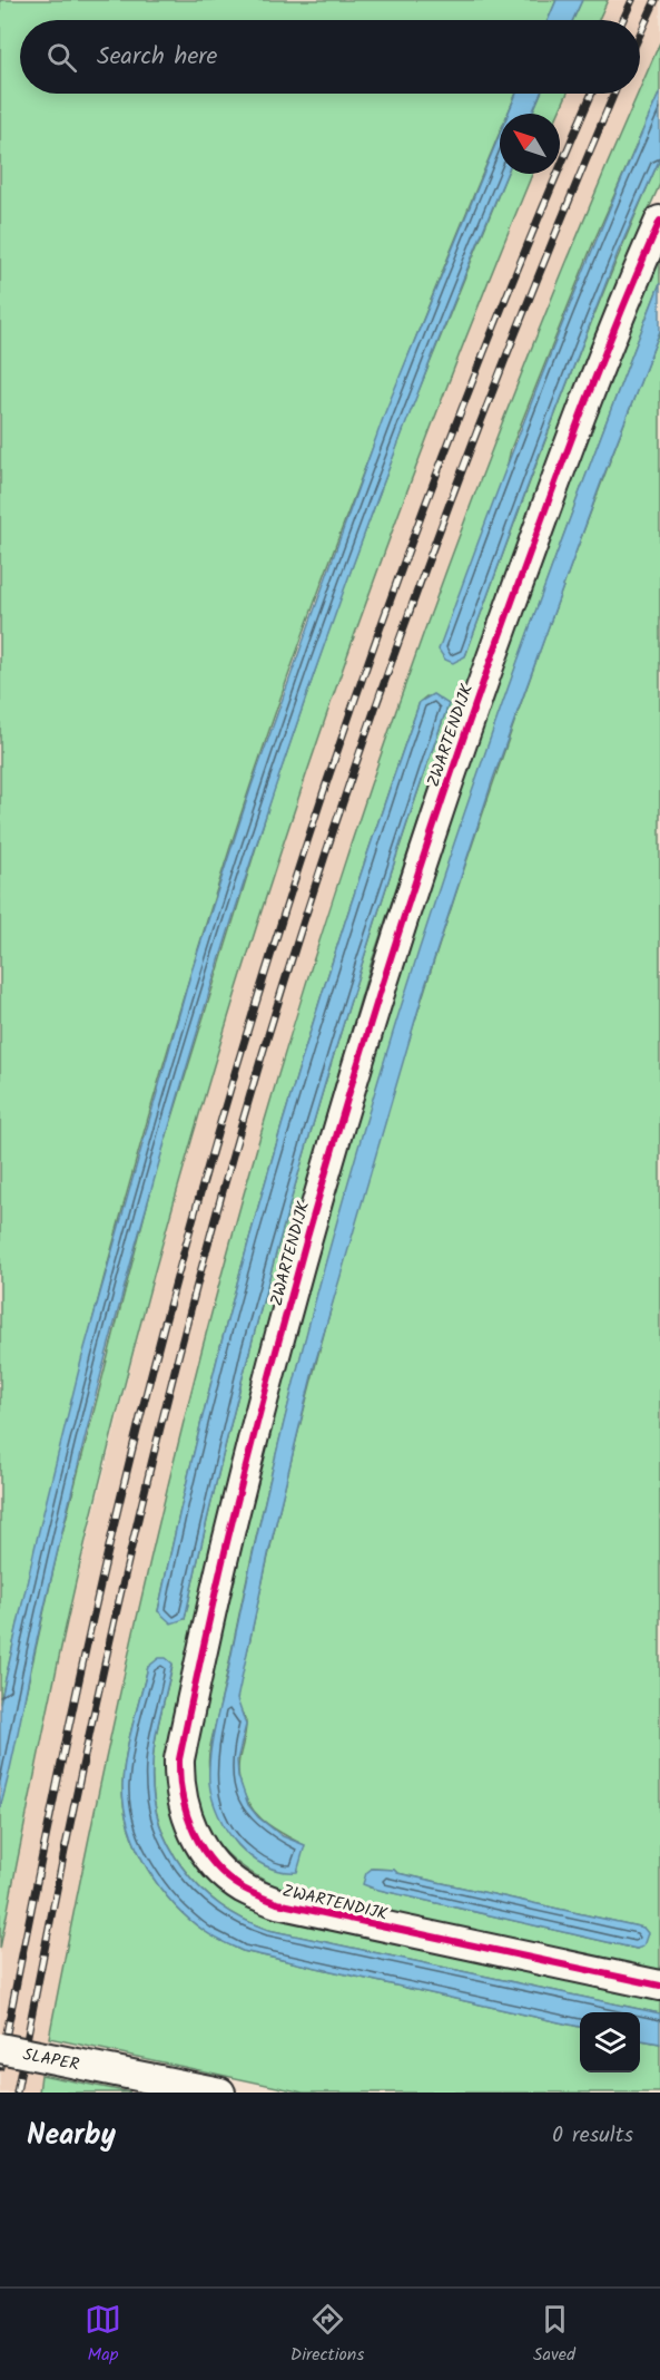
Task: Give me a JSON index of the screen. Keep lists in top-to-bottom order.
{
  "streets": {
    "street": ["ZWARTENDIJK", "SLAPER"]
  },
  "north": "top left",
  "page": {
    "search": "Search here",
    "heading": ["Nearby", "0 results"],
    "nav": ["Map", "Directions", "Saved"]
  }
}
